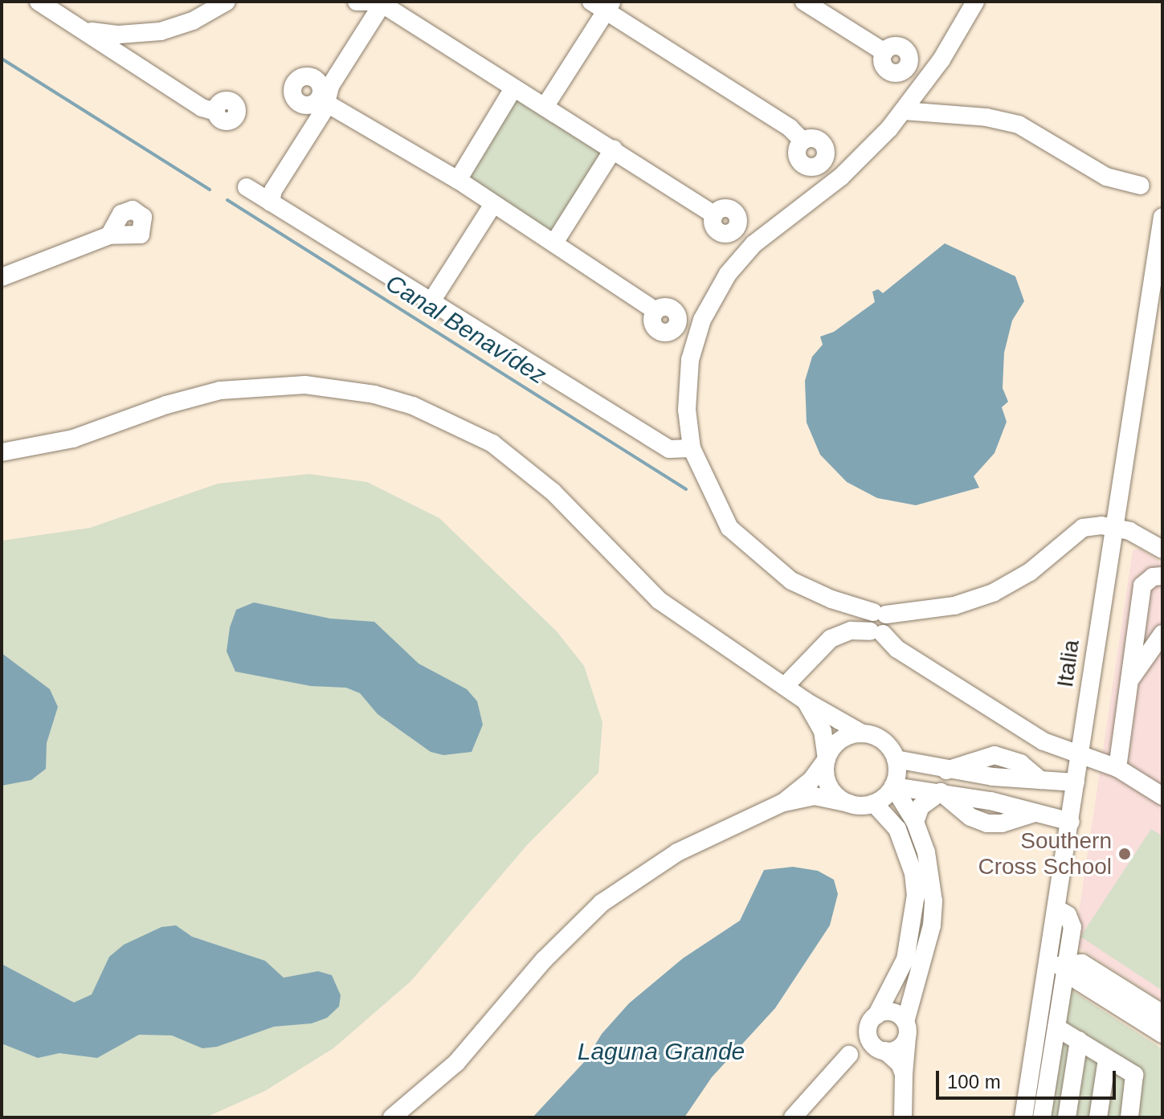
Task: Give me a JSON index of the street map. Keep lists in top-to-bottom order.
{
  "streets": {
    "street": ["Italia"]
  },
  "water": ["Canal Benavídez", "Laguna Grande"],
  "places": ["Southern Cross School"],
  "scale_bar": "100 m"
}
